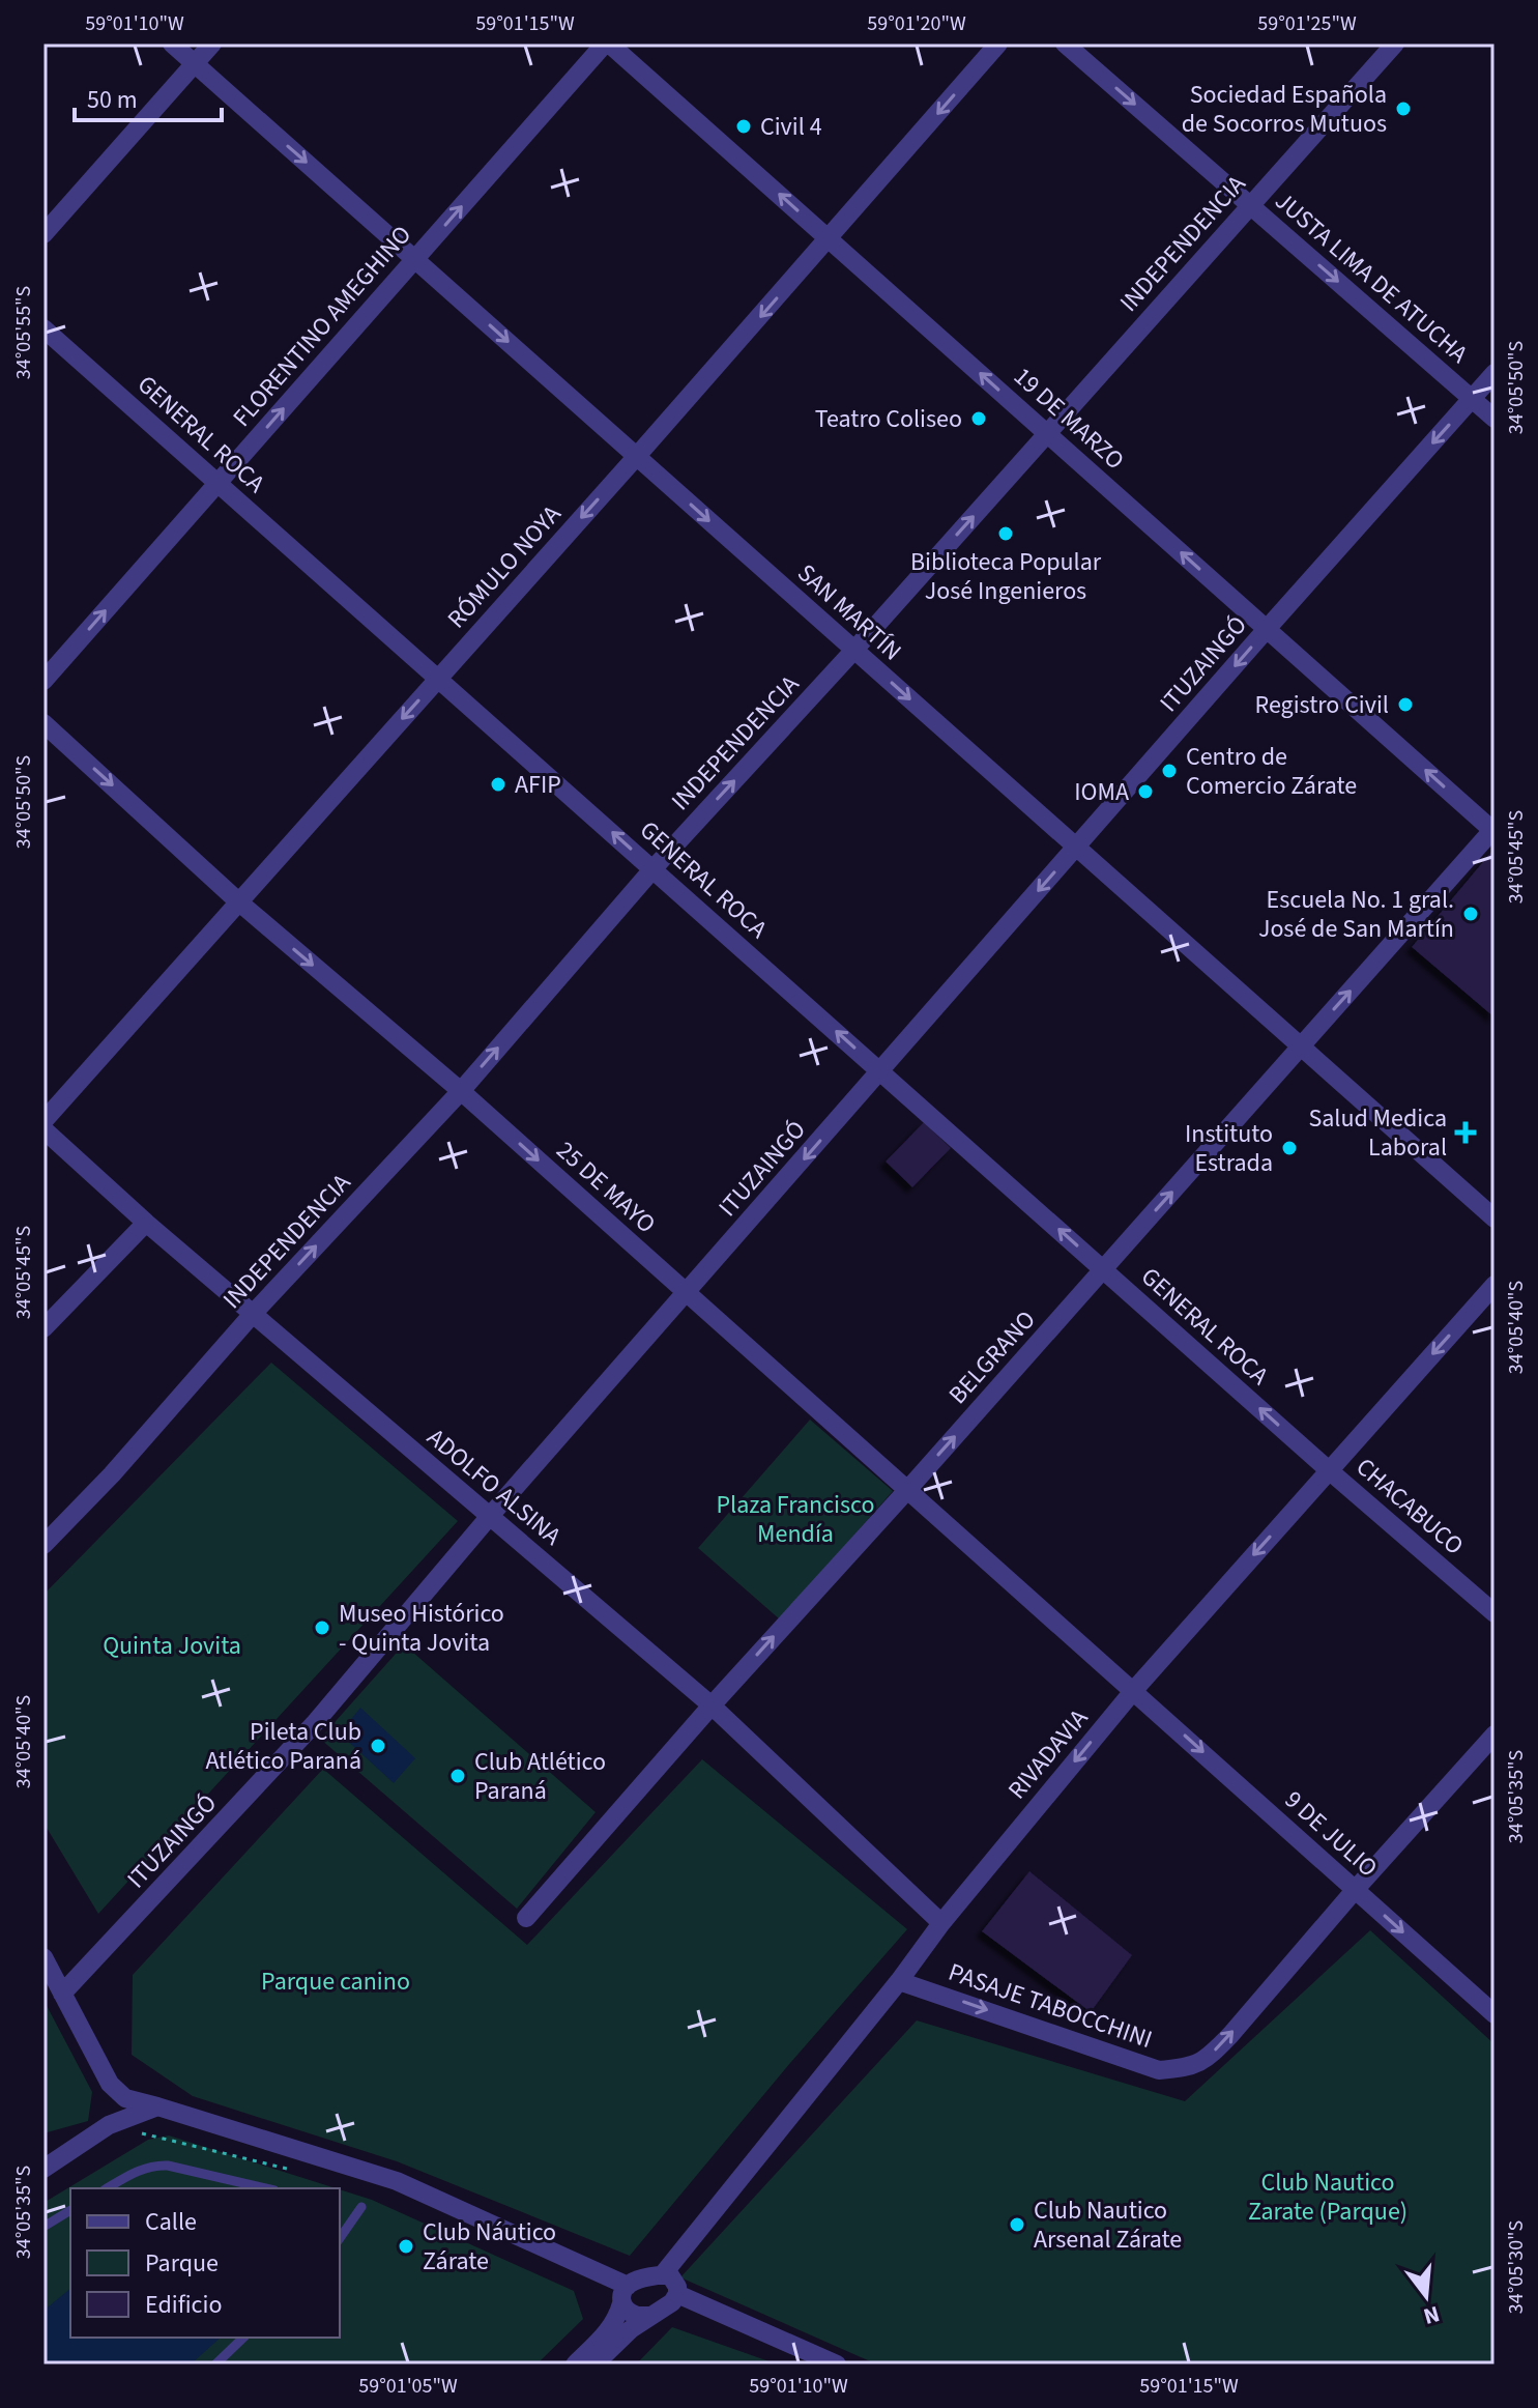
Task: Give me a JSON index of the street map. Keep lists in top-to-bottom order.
{
  "streets": {
    "street": [
      "INDEPENDENCIA",
      "JUSTA LIMA DE ATUCHA",
      "FLORENTINO AMEGHINO",
      "19 DE MARZO",
      "GENERAL ROCA",
      "RÓMULO NOYA",
      "SAN MARTÍN",
      "ITUZAINGÓ",
      "25 DE MAYO",
      "BELGRANO",
      "ADOLFO ALSINA",
      "CHACABUCO",
      "RIVADAVIA",
      "9 DE JULIO",
      "PASAJE TABOCCHINI"
    ]
  },
  "crossings": [
    ["INDEPENDENCIA", "JUSTA LIMA DE ATUCHA"],
    ["INDEPENDENCIA", "19 DE MARZO"],
    ["INDEPENDENCIA", "GENERAL ROCA"],
    ["INDEPENDENCIA", "SAN MARTÍN"],
    ["INDEPENDENCIA", "25 DE MAYO"],
    ["INDEPENDENCIA", "ADOLFO ALSINA"],
    ["JUSTA LIMA DE ATUCHA", "ITUZAINGÓ"],
    ["FLORENTINO AMEGHINO", "19 DE MARZO"],
    ["FLORENTINO AMEGHINO", "GENERAL ROCA"],
    ["FLORENTINO AMEGHINO", "SAN MARTÍN"],
    ["19 DE MARZO", "RÓMULO NOYA"],
    ["19 DE MARZO", "ITUZAINGÓ"],
    ["19 DE MARZO", "BELGRANO"],
    ["GENERAL ROCA", "RÓMULO NOYA"],
    ["GENERAL ROCA", "ITUZAINGÓ"],
    ["GENERAL ROCA", "BELGRANO"],
    ["GENERAL ROCA", "CHACABUCO"],
    ["GENERAL ROCA", "RIVADAVIA"],
    ["RÓMULO NOYA", "SAN MARTÍN"],
    ["RÓMULO NOYA", "25 DE MAYO"],
    ["SAN MARTÍN", "ITUZAINGÓ"],
    ["SAN MARTÍN", "BELGRANO"],
    ["ITUZAINGÓ", "25 DE MAYO"],
    ["ITUZAINGÓ", "ADOLFO ALSINA"],
    ["25 DE MAYO", "BELGRANO"],
    ["25 DE MAYO", "RIVADAVIA"],
    ["25 DE MAYO", "9 DE JULIO"],
    ["BELGRANO", "ADOLFO ALSINA"],
    ["ADOLFO ALSINA", "RIVADAVIA"],
    ["CHACABUCO", "RIVADAVIA"],
    ["RIVADAVIA", "9 DE JULIO"],
    ["RIVADAVIA", "PASAJE TABOCCHINI"],
    ["9 DE JULIO", "PASAJE TABOCCHINI"]
  ],
  "one_way": [
    "INDEPENDENCIA",
    "JUSTA LIMA DE ATUCHA",
    "FLORENTINO AMEGHINO",
    "19 DE MARZO",
    "GENERAL ROCA",
    "RÓMULO NOYA",
    "SAN MARTÍN",
    "ITUZAINGÓ",
    "25 DE MAYO",
    "BELGRANO",
    "RIVADAVIA",
    "9 DE JULIO",
    "PASAJE TABOCCHINI"
  ],
  "parks": [
    "Plaza Francisco Mendía",
    "Quinta Jovita",
    "Parque canino",
    "Club Nautico Zarate (Parque)"
  ],
  "places": {
    "other": [
      "Sociedad Española de Socorros Mutuos",
      "Civil 4",
      "Teatro Coliseo",
      "Biblioteca Popular José Ingenieros",
      "Registro Civil",
      "Centro de Comercio Zárate",
      "AFIP",
      "IOMA",
      "Escuela No. 1 gral. José de San Martín",
      "Instituto Estrada",
      "Museo Histórico - Quinta Jovita",
      "Pileta Club Atlético Paraná",
      "Club Atlético Paraná",
      "Club Nautico Arsenal Zárate",
      "Club Náutico Zárate"
    ],
    "health": ["Salud Medica Laboral"]
  },
  "legend": ["Calle", "Parque", "Edificio"],
  "scale_bar": "50 m",
  "north": "bottom",
  "coordinates": [
    "59°01'10\"W",
    "59°01'15\"W",
    "59°01'20\"W",
    "59°01'25\"W",
    "34°05'55\"S",
    "34°05'50\"S",
    "34°05'45\"S",
    "34°05'40\"S",
    "34°05'35\"S",
    "34°05'30\"S",
    "59°01'05\"W"
  ]
}
